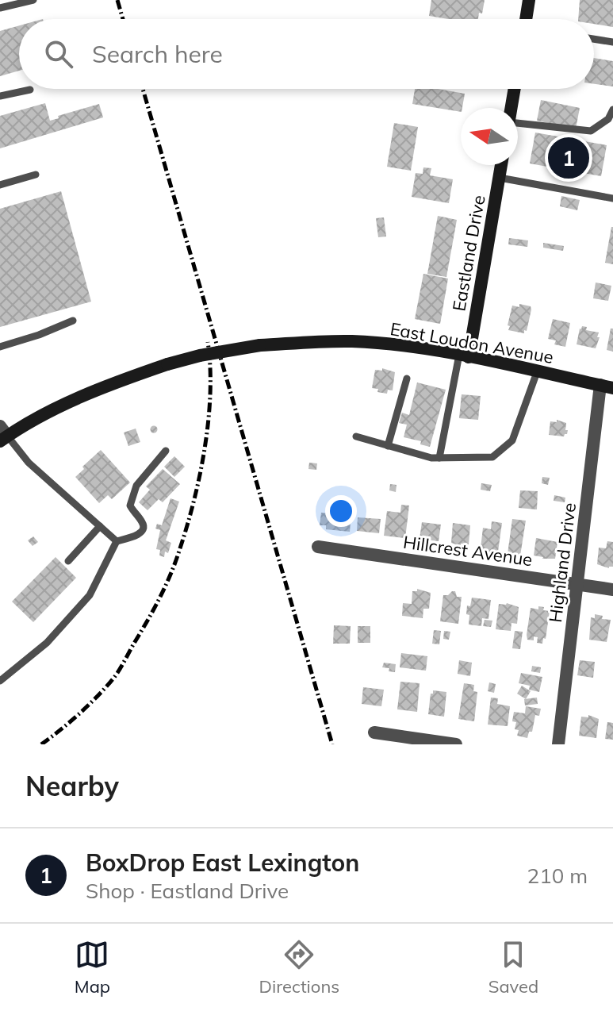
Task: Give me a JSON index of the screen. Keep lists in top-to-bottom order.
{
  "streets": {
    "main road": ["Eastland Drive", "East Loudon Avenue"],
    "street": ["Hillcrest Avenue", "Highland Drive"]
  },
  "crossings": [
    ["Eastland Drive", "East Loudon Avenue"],
    ["East Loudon Avenue", "Highland Drive"],
    ["Hillcrest Avenue", "Highland Drive"]
  ],
  "north": "left",
  "page": {
    "search": "Search here",
    "pins": "1",
    "heading": "Nearby",
    "list": [
      {
        "mark": "1",
        "name": "BoxDrop East Lexington",
        "note": "Shop · Eastland Drive",
        "value": "210 m"
      }
    ],
    "nav": ["Map", "Directions", "Saved"]
  }
}
